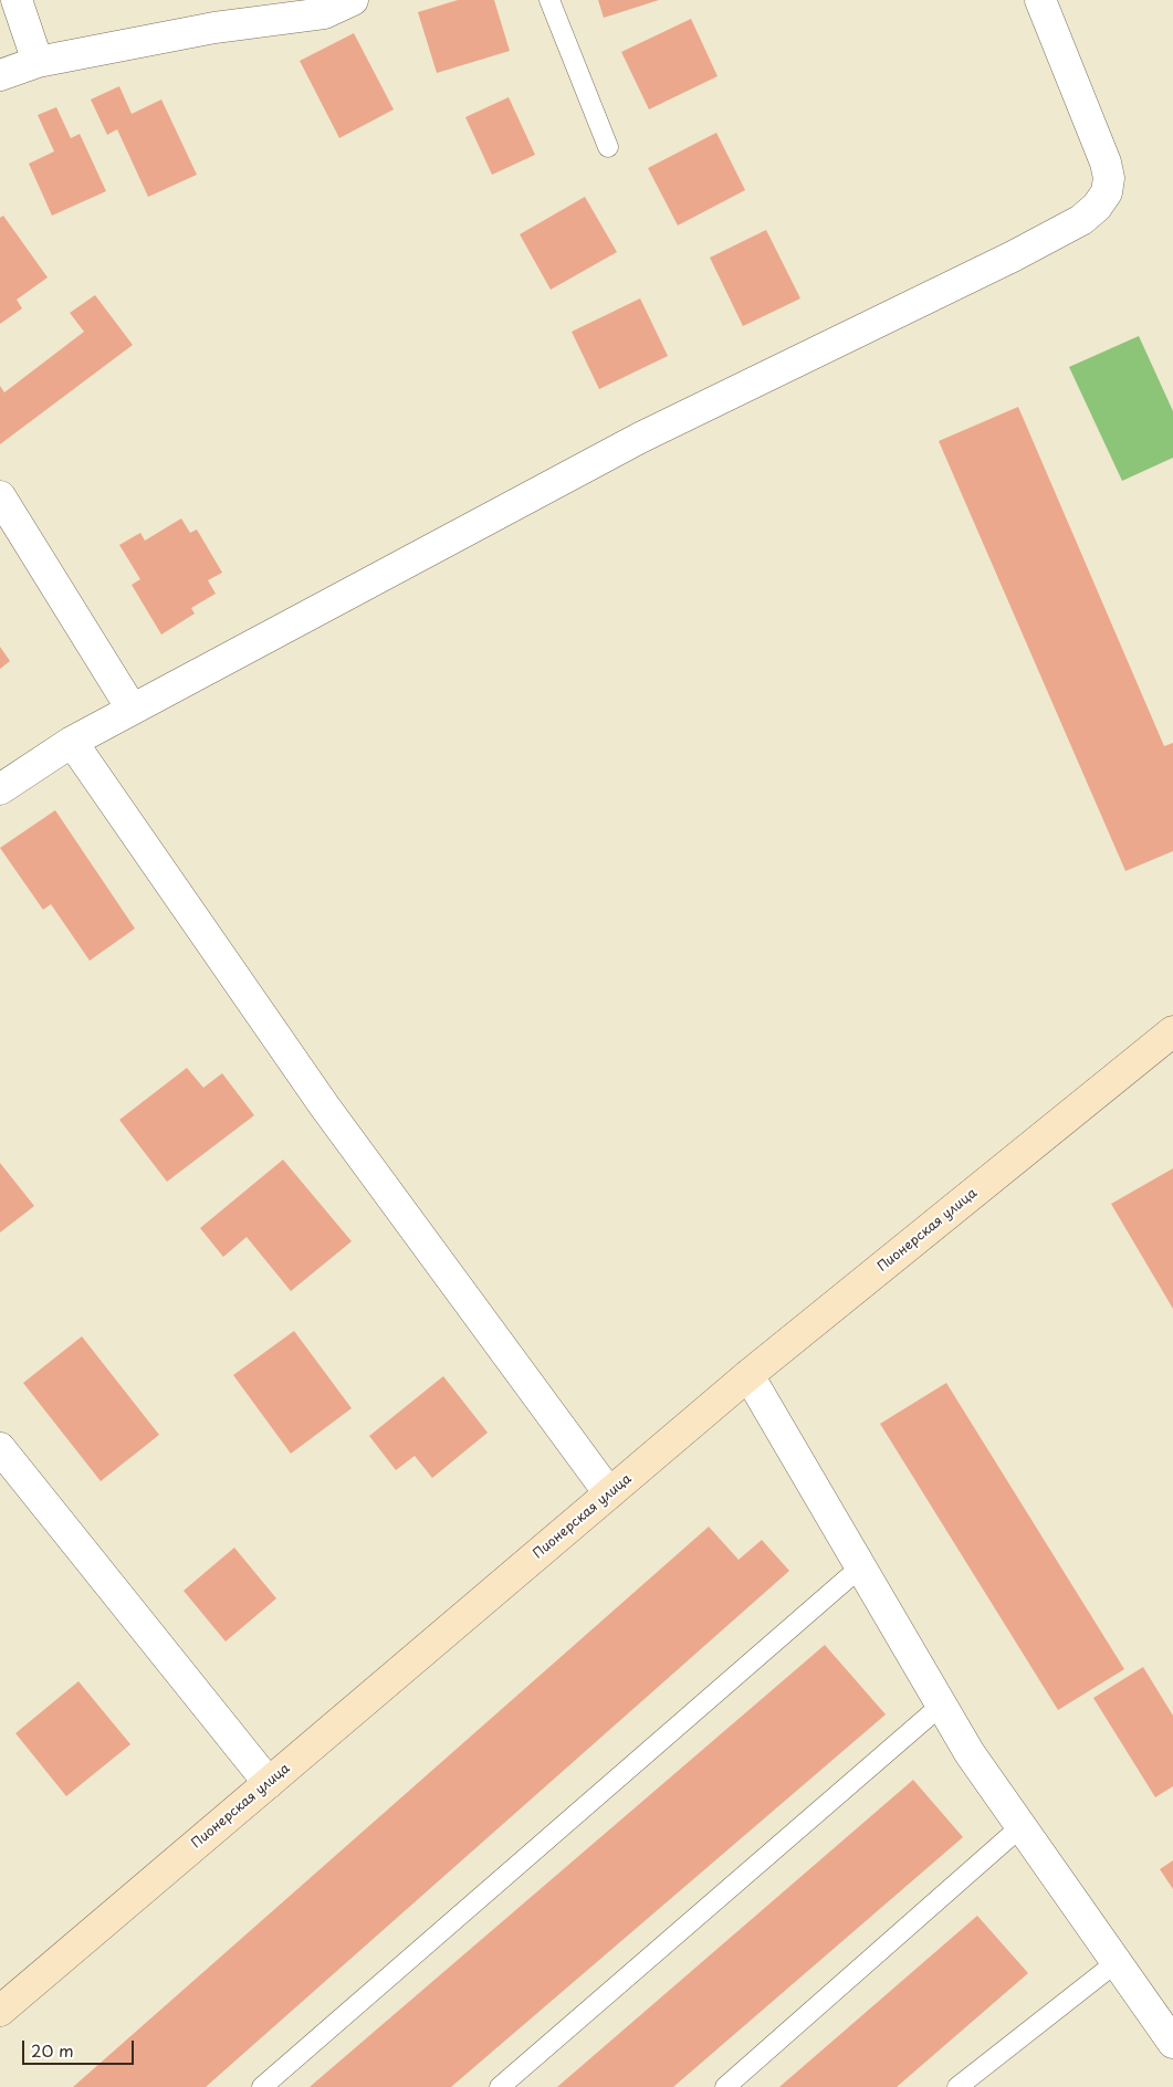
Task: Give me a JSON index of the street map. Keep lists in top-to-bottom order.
{
  "streets": {
    "street": ["Пионерская улица"]
  },
  "scale_bar": "20 m"
}
